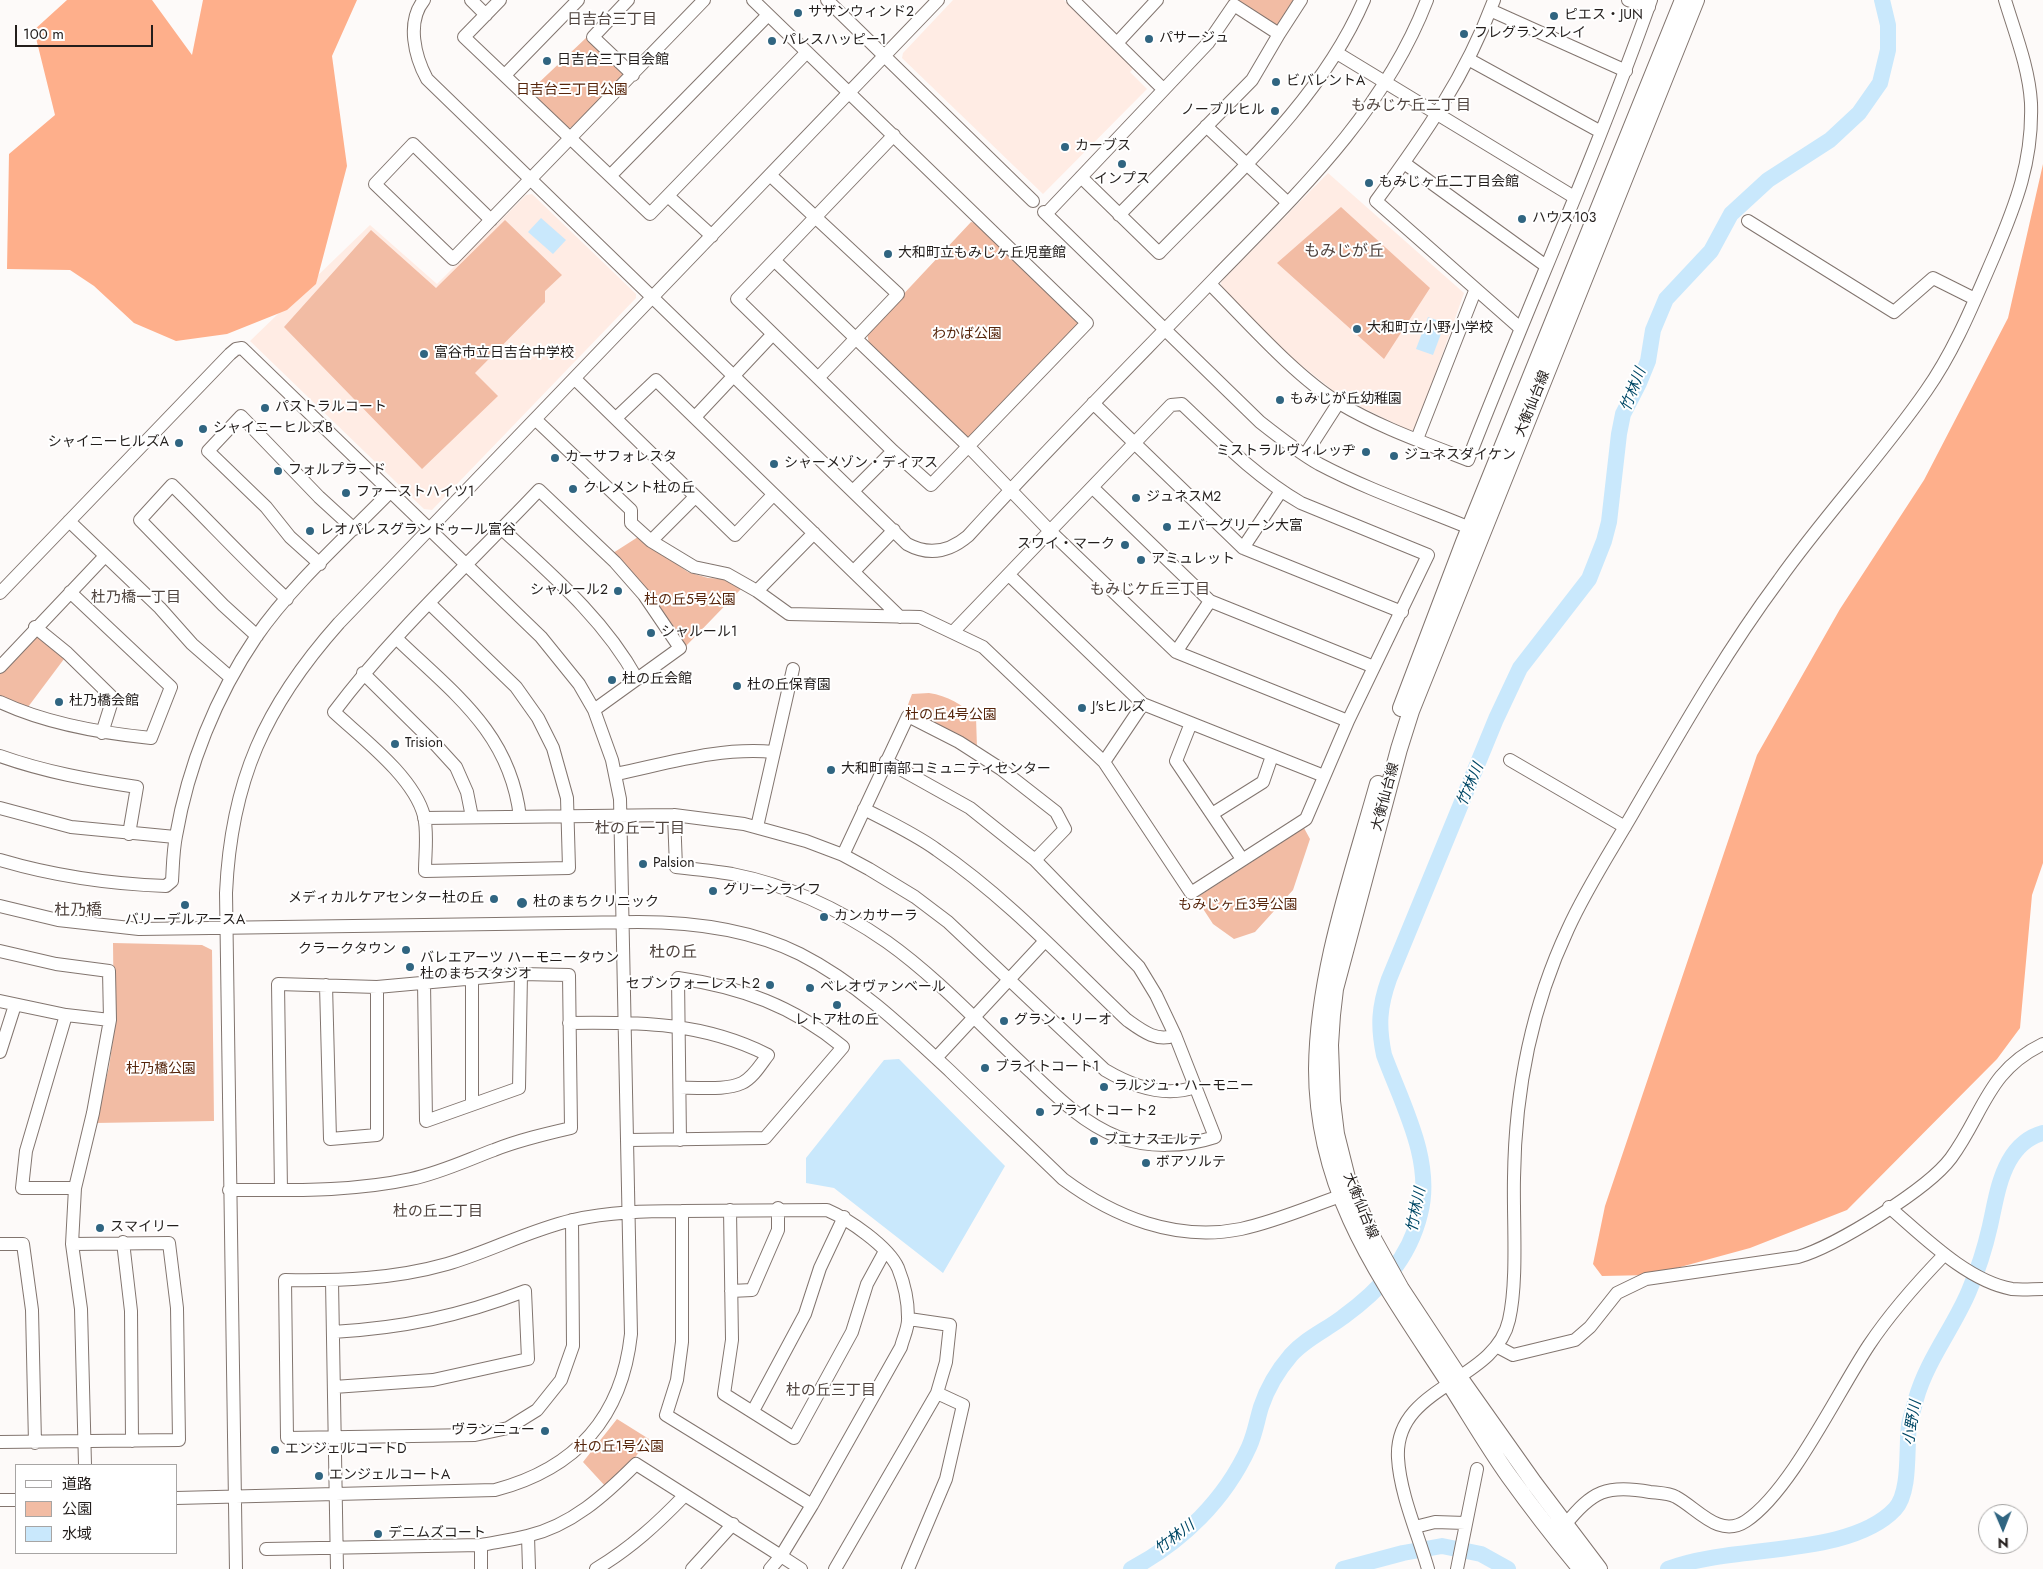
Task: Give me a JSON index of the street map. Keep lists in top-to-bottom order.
{
  "streets": {
    "main road": ["大衡仙台線"]
  },
  "districts": [
    "日吉台三丁目",
    "もみじケ丘二丁目",
    "もみじが丘",
    "もみじケ丘三丁目",
    "杜乃橋一丁目",
    "杜の丘一丁目",
    "杜乃橋",
    "杜の丘",
    "杜の丘二丁目",
    "杜の丘三丁目"
  ],
  "water": ["竹林川", "小野川"],
  "parks": [
    "日吉台三丁目公園",
    "わかば公園",
    "杜の丘5号公園",
    "杜の丘4号公園",
    "もみじヶ丘3号公園",
    "杜乃橋公園",
    "杜の丘1号公園"
  ],
  "places": [
    "サザンウィンド2",
    "ピエス・JUN",
    "フレグランスレイ",
    "パサージュ",
    "パレスハッピー1",
    "日吉台三丁目会館",
    "ビバレントA",
    "ノーブルヒル",
    "カーブス",
    "インプス",
    "もみじヶ丘二丁目会館",
    "ハウス103",
    "大和町立もみじヶ丘児童館",
    "大和町立小野小学校",
    "富谷市立日吉台中学校",
    "もみじが丘幼稚園",
    "パストラルコート",
    "シャイニーヒルズB",
    "シャイニーヒルズA",
    "ミストラルヴィレッヂ",
    "ジュネスダイケン",
    "カーサフォレスタ",
    "シャーメゾン・ディアス",
    "フォルプラード",
    "クレメント杜の丘",
    "ファーストハイツ1",
    "ジュネスM2",
    "エバーグリーン大富",
    "レオパレスグランドゥール富谷",
    "スワイ・マーク",
    "アミュレット",
    "シャルール2",
    "シャルール1",
    "杜の丘会館",
    "杜の丘保育園",
    "杜乃橋会館",
    "J'sヒルズ",
    "Trision",
    "大和町南部コミュニティセンター",
    "Palsion",
    "グリーンライフ",
    "メディカルケアセンター杜の丘",
    "杜のまちクリニック",
    "バリーデルアースA",
    "カンカサーラ",
    "クラークタウン",
    "バレエアーツ ハーモニータウン 杜のまちスタジオ",
    "セブンフォーレスト2",
    "ベレオヴァンベール",
    "レトア杜の丘",
    "グラン・リーオ",
    "ブライトコート1",
    "ラルジュ・ハーモニー",
    "ブライトコート2",
    "ブエナスエルテ",
    "ボアソルテ",
    "スマイリー",
    "ヴランニュー",
    "エンジェルコートD",
    "エンジェルコートA",
    "デニムズコート"
  ],
  "legend": ["道路", "公園", "水域"],
  "scale_bar": "100 m",
  "north": "bottom"
}
